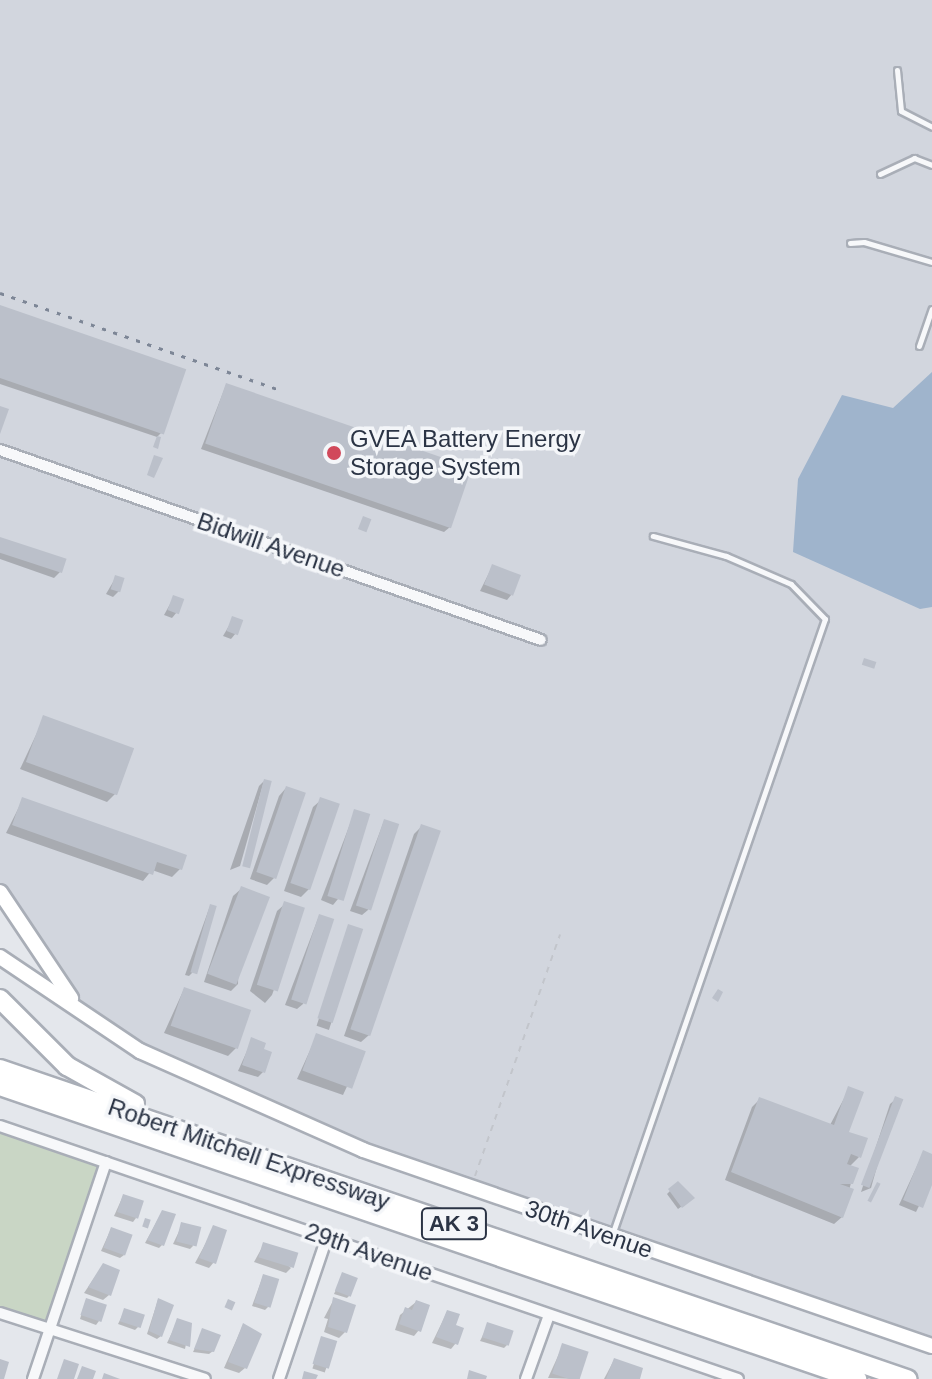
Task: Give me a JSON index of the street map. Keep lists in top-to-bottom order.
{
  "streets": {
    "highway": ["Robert Mitchell Expressway", "AK 3"],
    "main road": ["30th Avenue"],
    "street": ["Bidwill Avenue", "29th Avenue"]
  },
  "places": ["GVEA Battery Energy Storage System"]
}
